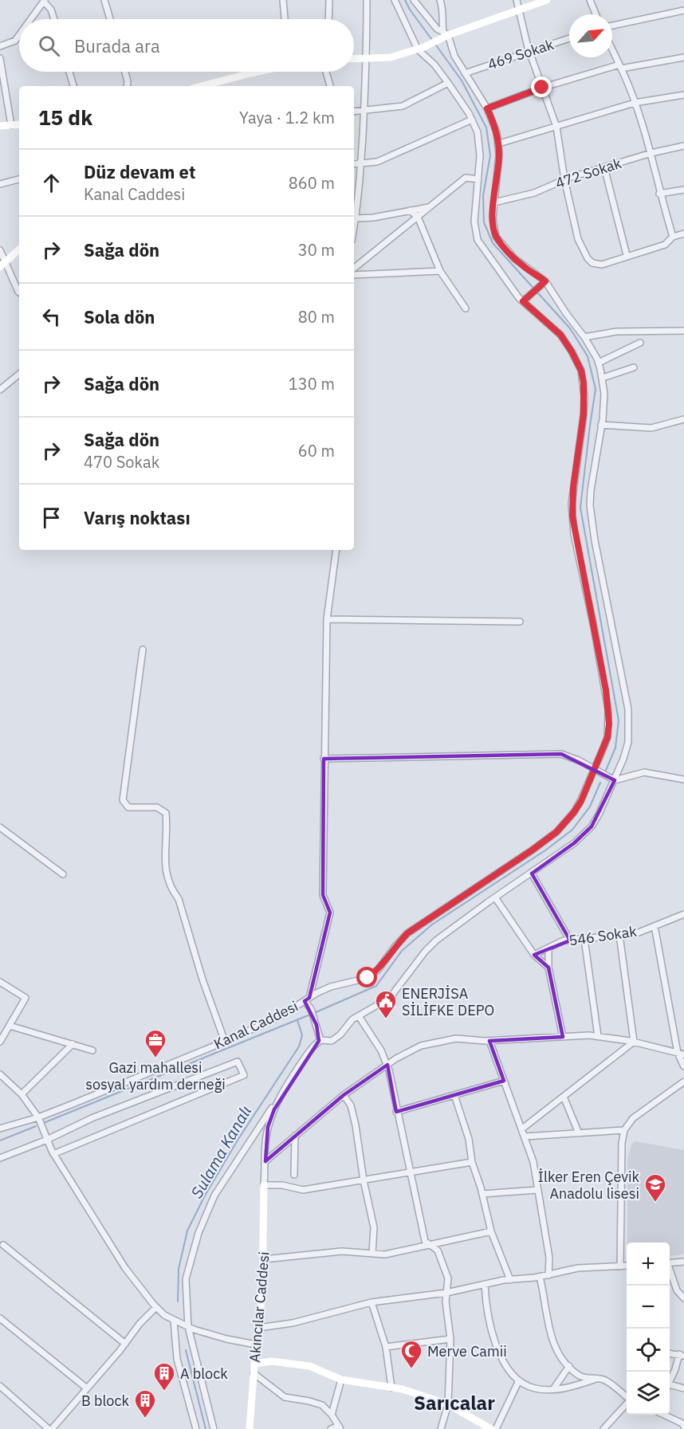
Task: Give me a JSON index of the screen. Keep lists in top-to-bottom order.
{
  "streets": {
    "street": [
      "469 Sokak",
      "472 Sokak",
      "546 Sokak",
      "Kanal Caddesi",
      "Akıncılar Caddesi"
    ]
  },
  "districts": ["Sarıcalar"],
  "water": ["Sulama Kanalı"],
  "places": {
    "public building": ["ENERJİSA SİLİFKE DEPO"],
    "office": ["Gazi mahallesi sosyal yardım derneği"],
    "school or university": ["İlker Eren Çevik Anadolu lisesi"],
    "mosque": ["Merve Camii"],
    "building": ["A block", "B block"]
  },
  "north": "top right",
  "page": {
    "search": "Burada ara",
    "heading": ["15 dk", "Yaya · 1.2 km"],
    "list": [
      ["Düz devam et", "Kanal Caddesi", "860 m"],
      ["Sağa dön", "30 m"],
      ["Sola dön", "80 m"],
      ["Sağa dön", "130 m"],
      ["Sağa dön", "470 Sokak", "60 m"],
      "Varış noktası"
    ],
    "map_buttons": ["+", "−"]
  }
}
